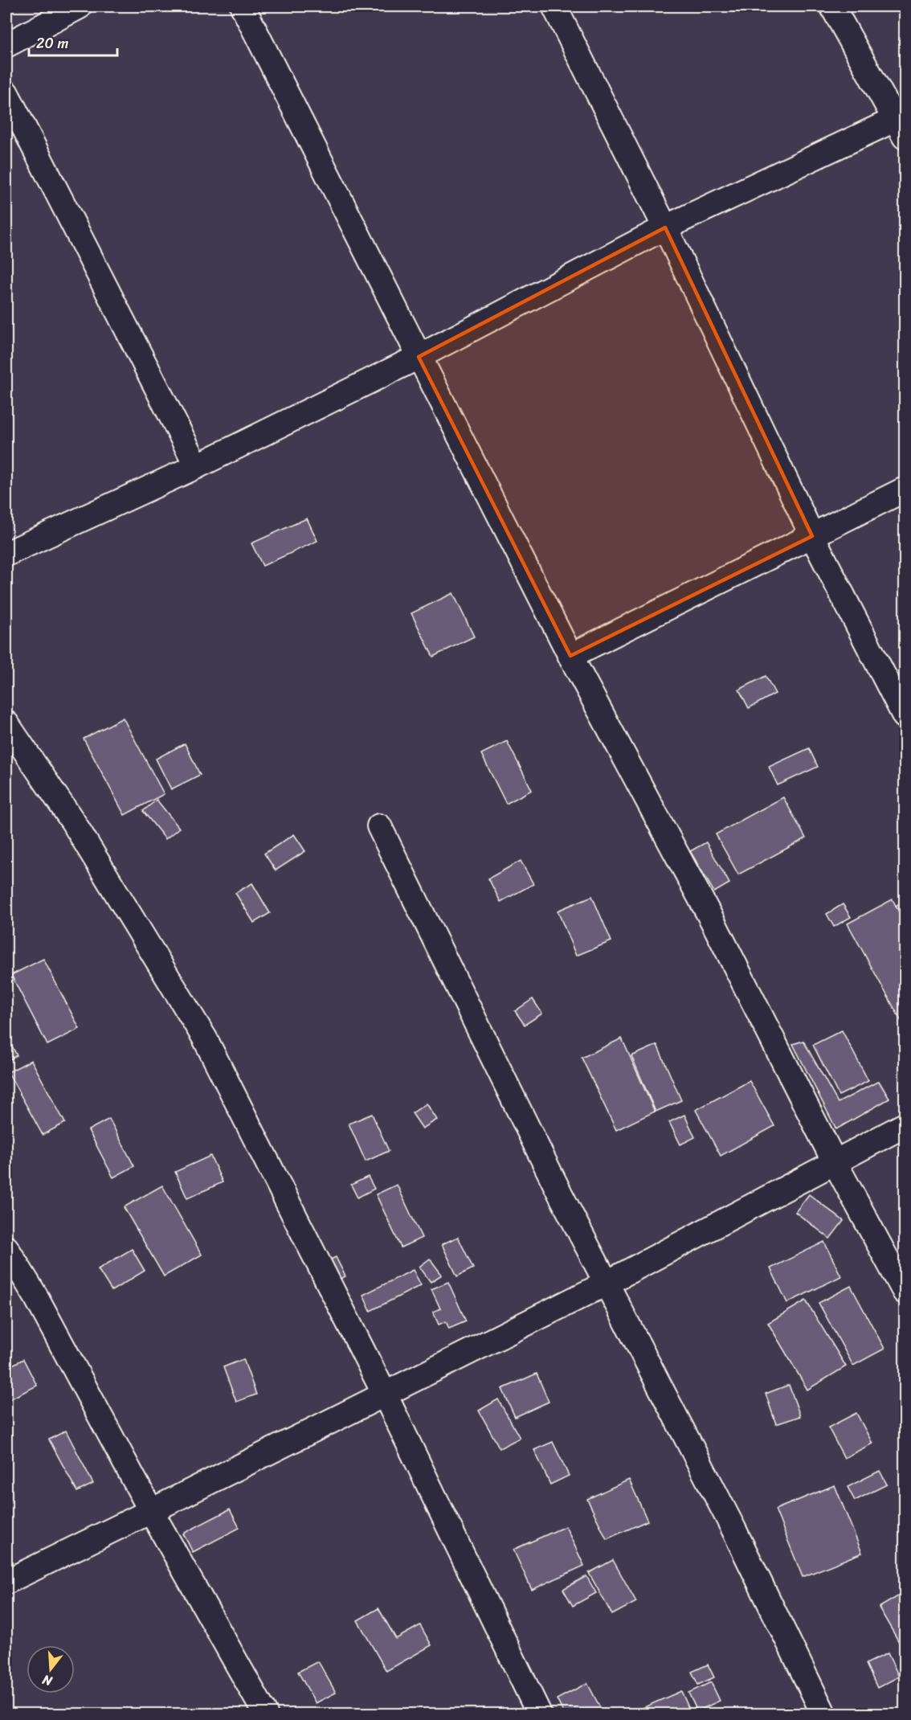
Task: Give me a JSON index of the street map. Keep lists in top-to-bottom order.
{
  "scale_bar": "20 m",
  "north": "bottom"
}
